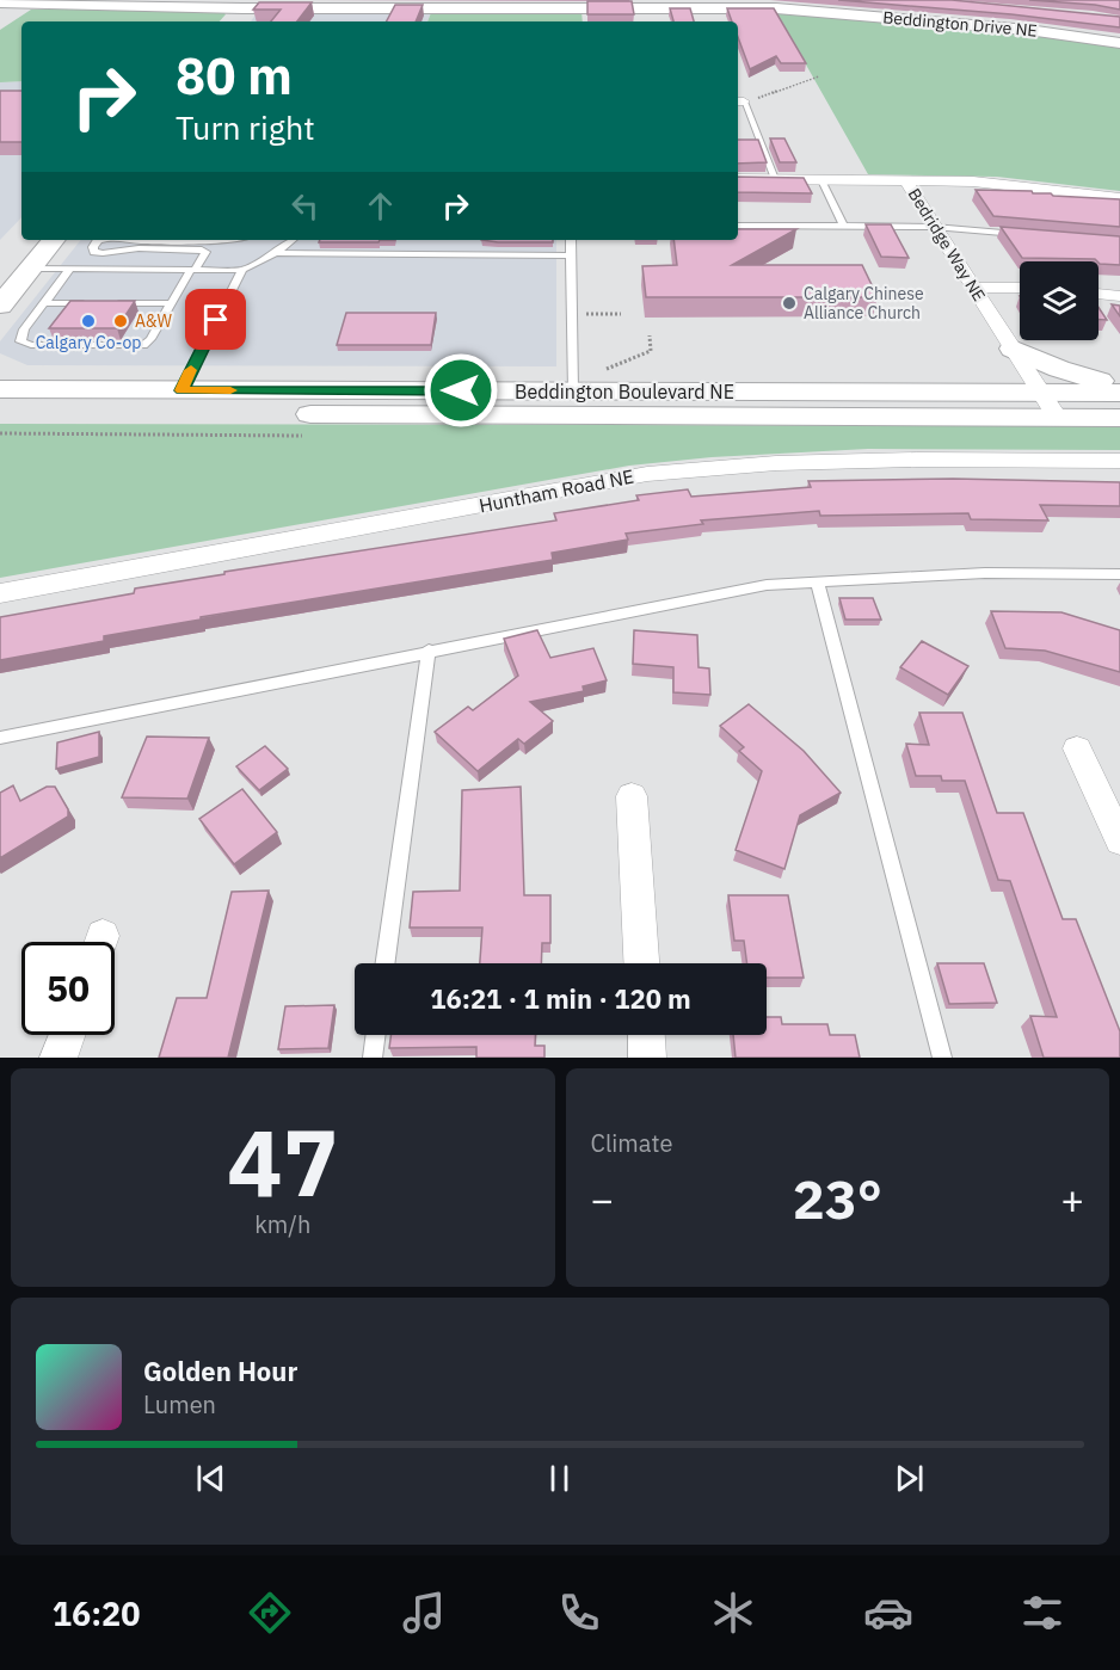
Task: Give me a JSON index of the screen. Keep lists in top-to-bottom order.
{
  "streets": {
    "street": [
      "Beddington Drive NE",
      "Bedridge Way NE",
      "Beddington Boulevard NE",
      "Huntham Road NE"
    ]
  },
  "crossings": [
    ["Bedridge Way NE", "Beddington Boulevard NE"]
  ],
  "places": ["Calgary Chinese Alliance Church", "Calgary Co-op", "A&W"],
  "page": {
    "turn": ["80 m", "Turn right"],
    "limit": "50",
    "trip": "16:21 · 1 min · 120 m",
    "tile": [
      ["47", "km/h"],
      "Climate"
    ],
    "heat": ["−", "23°", "+"],
    "song": ["Golden Hour", "Lumen"],
    "tabs": "16:20"
  }
}
